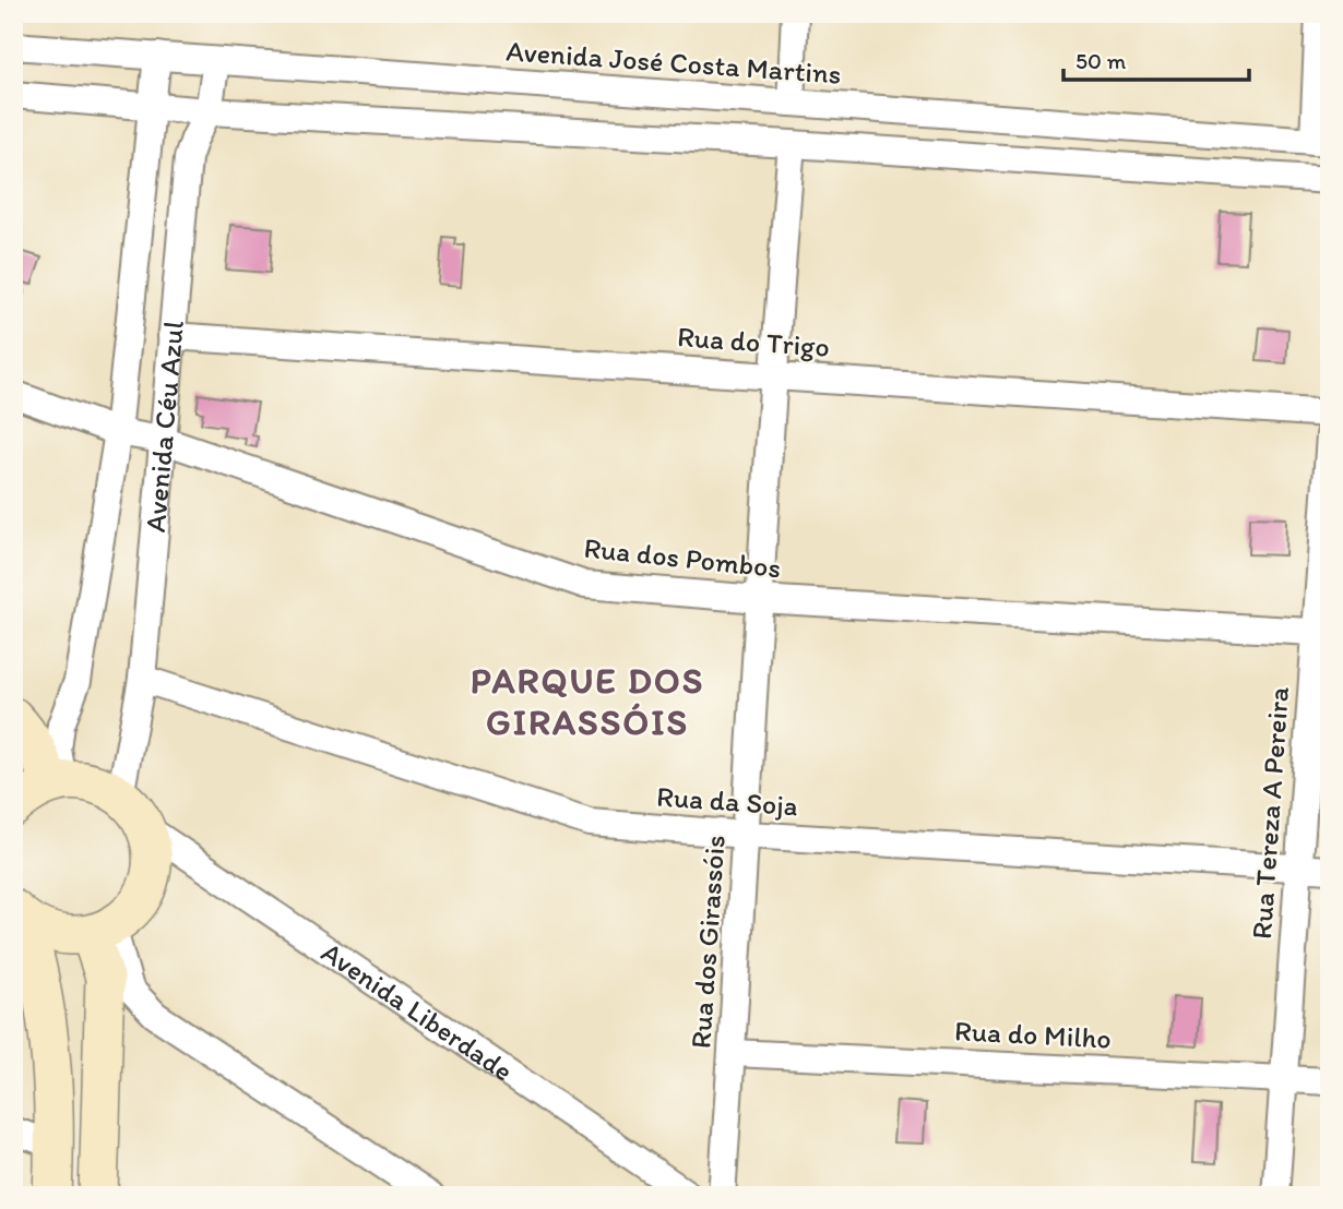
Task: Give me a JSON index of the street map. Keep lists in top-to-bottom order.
{
  "streets": {
    "street": [
      "Avenida José Costa Martins",
      "Rua do Trigo",
      "Avenida Céu Azul",
      "Rua dos Pombos",
      "Rua da Soja",
      "Rua Tereza A Pereira",
      "Rua dos Girassóis",
      "Avenida Liberdade",
      "Rua do Milho"
    ]
  },
  "crossings": [
    ["Avenida José Costa Martins", "Avenida Céu Azul"],
    ["Rua do Trigo", "Avenida Céu Azul"],
    ["Rua do Trigo", "Rua dos Girassóis"],
    ["Avenida Céu Azul", "Rua dos Pombos"],
    ["Avenida Céu Azul", "Rua da Soja"],
    ["Rua dos Pombos", "Rua Tereza A Pereira"],
    ["Rua dos Pombos", "Rua dos Girassóis"],
    ["Rua da Soja", "Rua Tereza A Pereira"],
    ["Rua da Soja", "Rua dos Girassóis"],
    ["Rua Tereza A Pereira", "Rua do Milho"],
    ["Rua dos Girassóis", "Rua do Milho"]
  ],
  "districts": ["PARQUE DOS GIRASSÓIS"],
  "scale_bar": "50 m"
}
